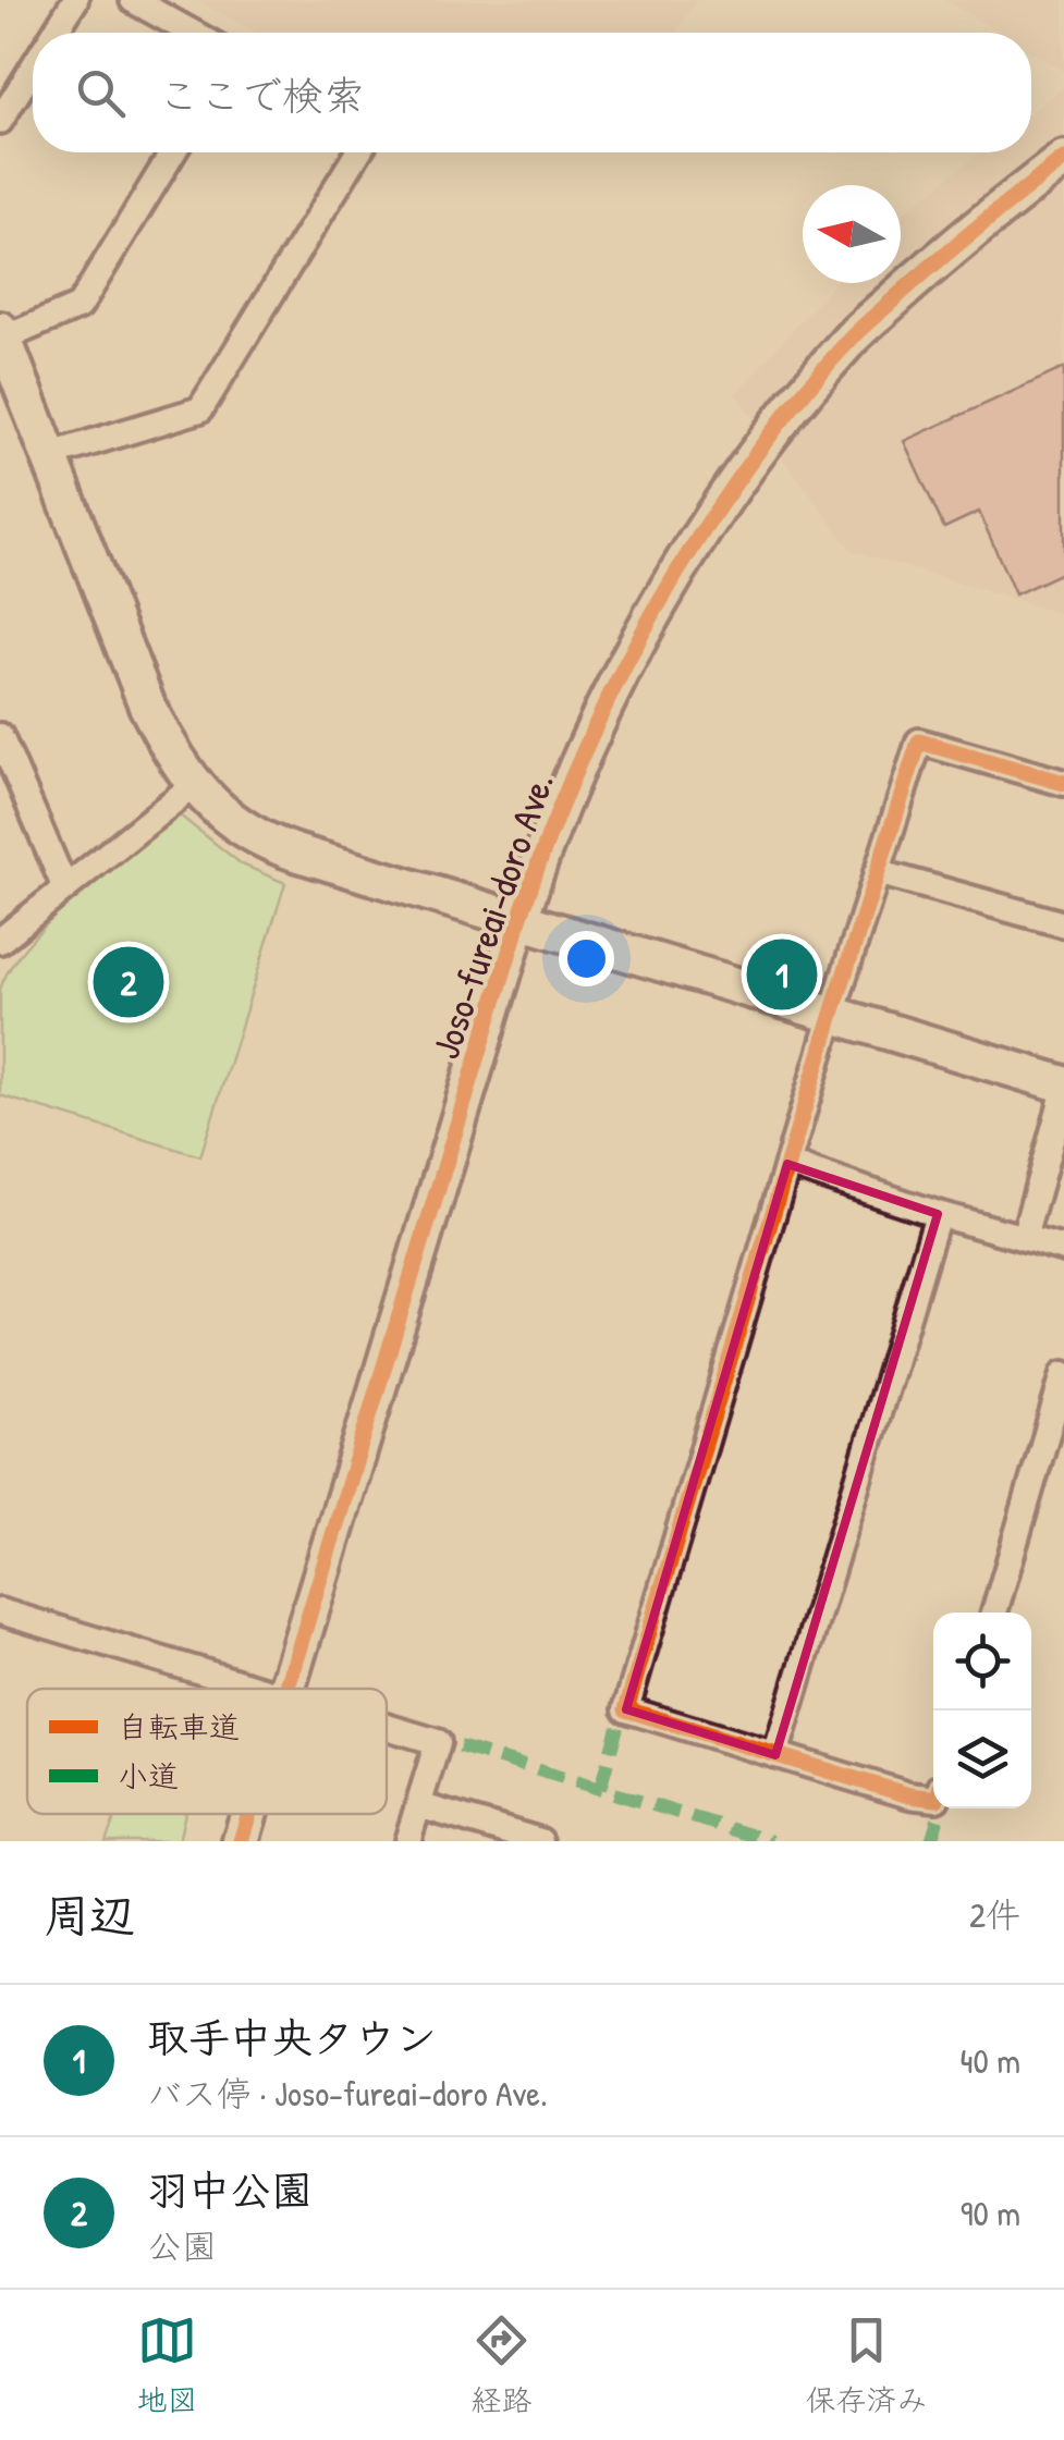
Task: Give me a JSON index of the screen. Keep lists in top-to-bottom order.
{
  "streets": {
    "street": ["Joso-fureai-doro Ave."]
  },
  "legend": ["自転車道", "小道"],
  "north": "left",
  "page": {
    "search": "ここで検索",
    "pins": ["1", "2"],
    "heading": ["周辺", "2件"],
    "list": [
      {
        "mark": "1",
        "name": "取手中央タウン",
        "note": "バス停 · Joso-fureai-doro Ave.",
        "value": "40 m"
      },
      {
        "mark": "2",
        "name": "羽中公園",
        "note": "公園",
        "value": "90 m"
      }
    ],
    "nav": ["地図", "経路", "保存済み"]
  }
}
